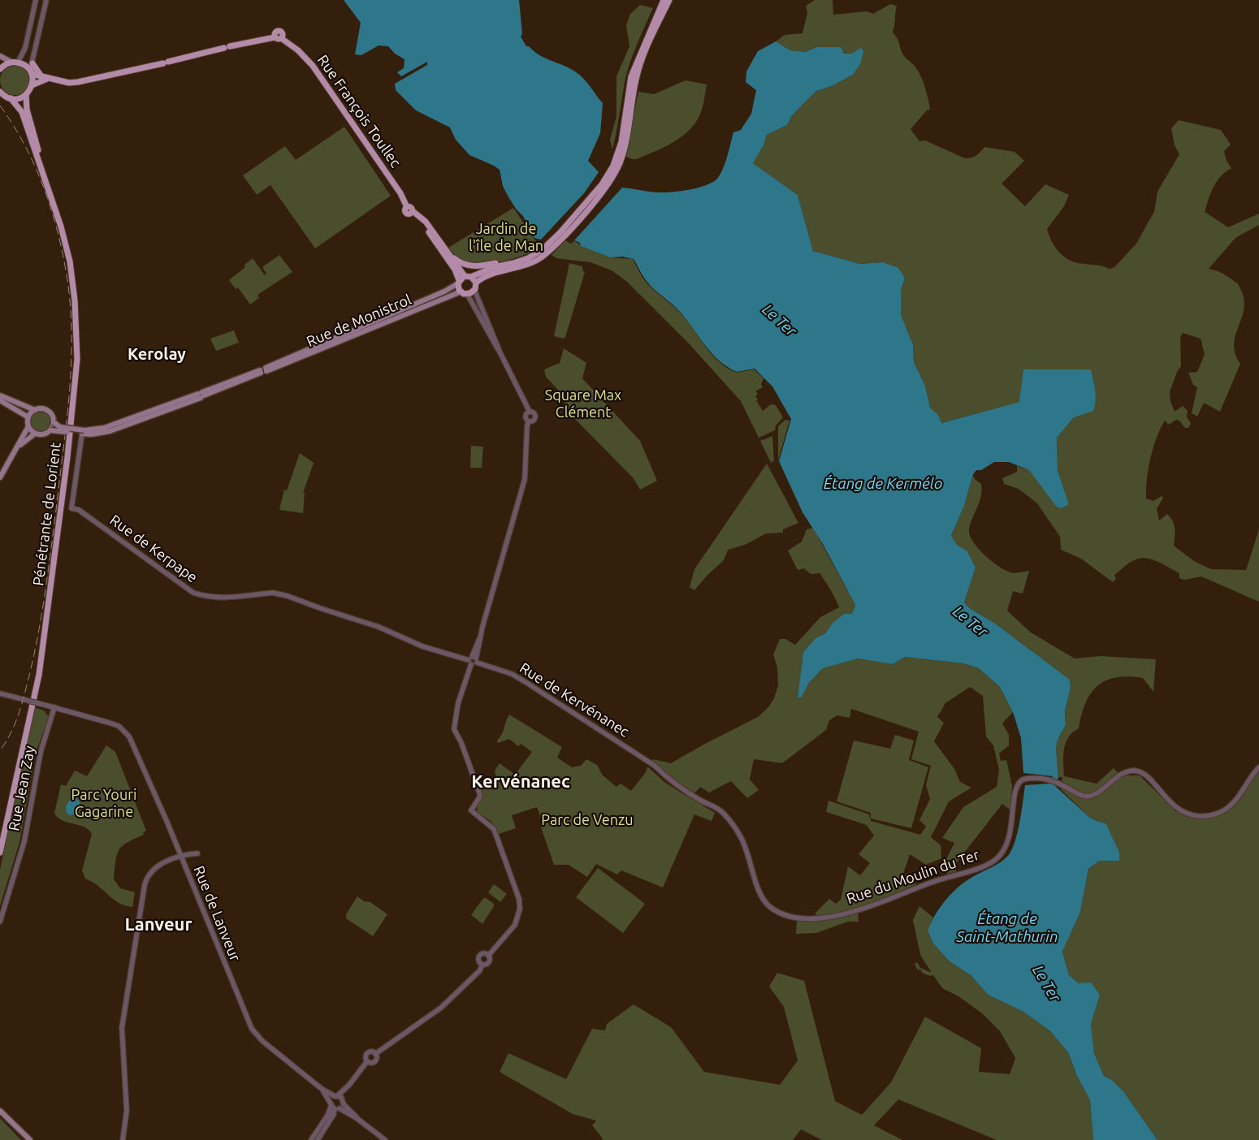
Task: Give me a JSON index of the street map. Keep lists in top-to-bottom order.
{
  "streets": {
    "main road": ["Rue François Toullec", "Rue de Monistrol", "Pénétrante de Lorient"],
    "street": [
      "Rue de Kerpape",
      "Rue de Kervénanec",
      "Rue Jean Zay",
      "Rue du Moulin du Ter",
      "Rue de Lanveur"
    ]
  },
  "crossings": [
    ["Rue François Toullec", "Rue de Monistrol"],
    ["Rue de Monistrol", "Rue de Kerpape"],
    ["Rue de Kerpape", "Rue de Kervénanec"],
    ["Rue de Kervénanec", "Rue du Moulin du Ter"],
    ["Rue Jean Zay", "Rue de Lanveur"]
  ],
  "districts": ["Kerolay", "Kervénanec", "Lanveur"],
  "water": ["Le Ter", "Étang de Kermélo", "Étang de Saint-Mathurin"],
  "parks": [
    "Jardin de l'île de Man",
    "Square Max Clément",
    "Parc Youri Gagarine",
    "Parc de Venzu"
  ]
}
